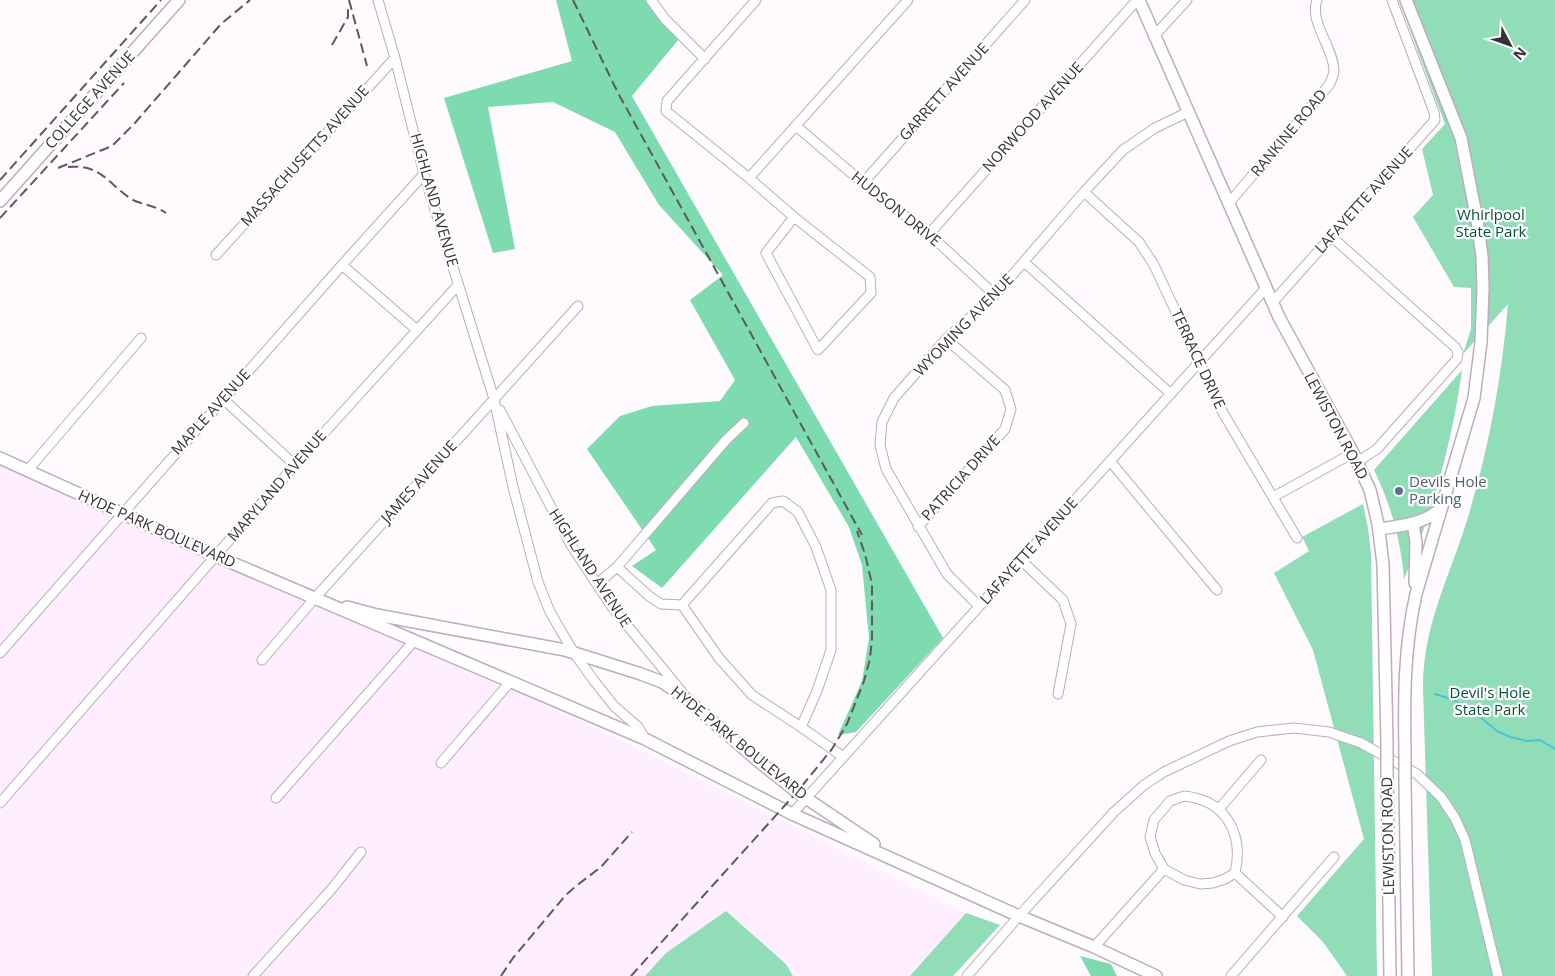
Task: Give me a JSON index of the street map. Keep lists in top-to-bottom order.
{
  "streets": {
    "main road": ["COLLEGE AVENUE", "LEWISTON ROAD", "HYDE PARK BOULEVARD"],
    "street": [
      "GARRETT AVENUE",
      "NORWOOD AVENUE",
      "RANKINE ROAD",
      "MASSACHUSETTS AVENUE",
      "HIGHLAND AVENUE",
      "LAFAYETTE AVENUE",
      "HUDSON DRIVE",
      "WYOMING AVENUE",
      "TERRACE DRIVE",
      "MAPLE AVENUE",
      "PATRICIA DRIVE",
      "JAMES AVENUE",
      "MARYLAND AVENUE"
    ]
  },
  "crossings": [
    ["GARRETT AVENUE", "HUDSON DRIVE"],
    ["NORWOOD AVENUE", "HUDSON DRIVE"],
    ["NORWOOD AVENUE", "LEWISTON ROAD"],
    ["RANKINE ROAD", "LEWISTON ROAD"],
    ["MASSACHUSETTS AVENUE", "HIGHLAND AVENUE"],
    ["HIGHLAND AVENUE", "MAPLE AVENUE"],
    ["HIGHLAND AVENUE", "JAMES AVENUE"],
    ["HIGHLAND AVENUE", "MARYLAND AVENUE"],
    ["HIGHLAND AVENUE", "HYDE PARK BOULEVARD"],
    ["LAFAYETTE AVENUE", "WYOMING AVENUE"],
    ["LAFAYETTE AVENUE", "TERRACE DRIVE"],
    ["LAFAYETTE AVENUE", "LEWISTON ROAD"],
    ["LAFAYETTE AVENUE", "HYDE PARK BOULEVARD"],
    ["HUDSON DRIVE", "WYOMING AVENUE"],
    ["WYOMING AVENUE", "TERRACE DRIVE"],
    ["WYOMING AVENUE", "LEWISTON ROAD"],
    ["WYOMING AVENUE", "PATRICIA DRIVE"],
    ["MAPLE AVENUE", "HYDE PARK BOULEVARD"],
    ["JAMES AVENUE", "HYDE PARK BOULEVARD"],
    ["MARYLAND AVENUE", "HYDE PARK BOULEVARD"]
  ],
  "parks": ["Whirlpool State Park", "Devil's Hole State Park"],
  "places": ["Devils Hole Parking"],
  "north": "bottom right"
}
